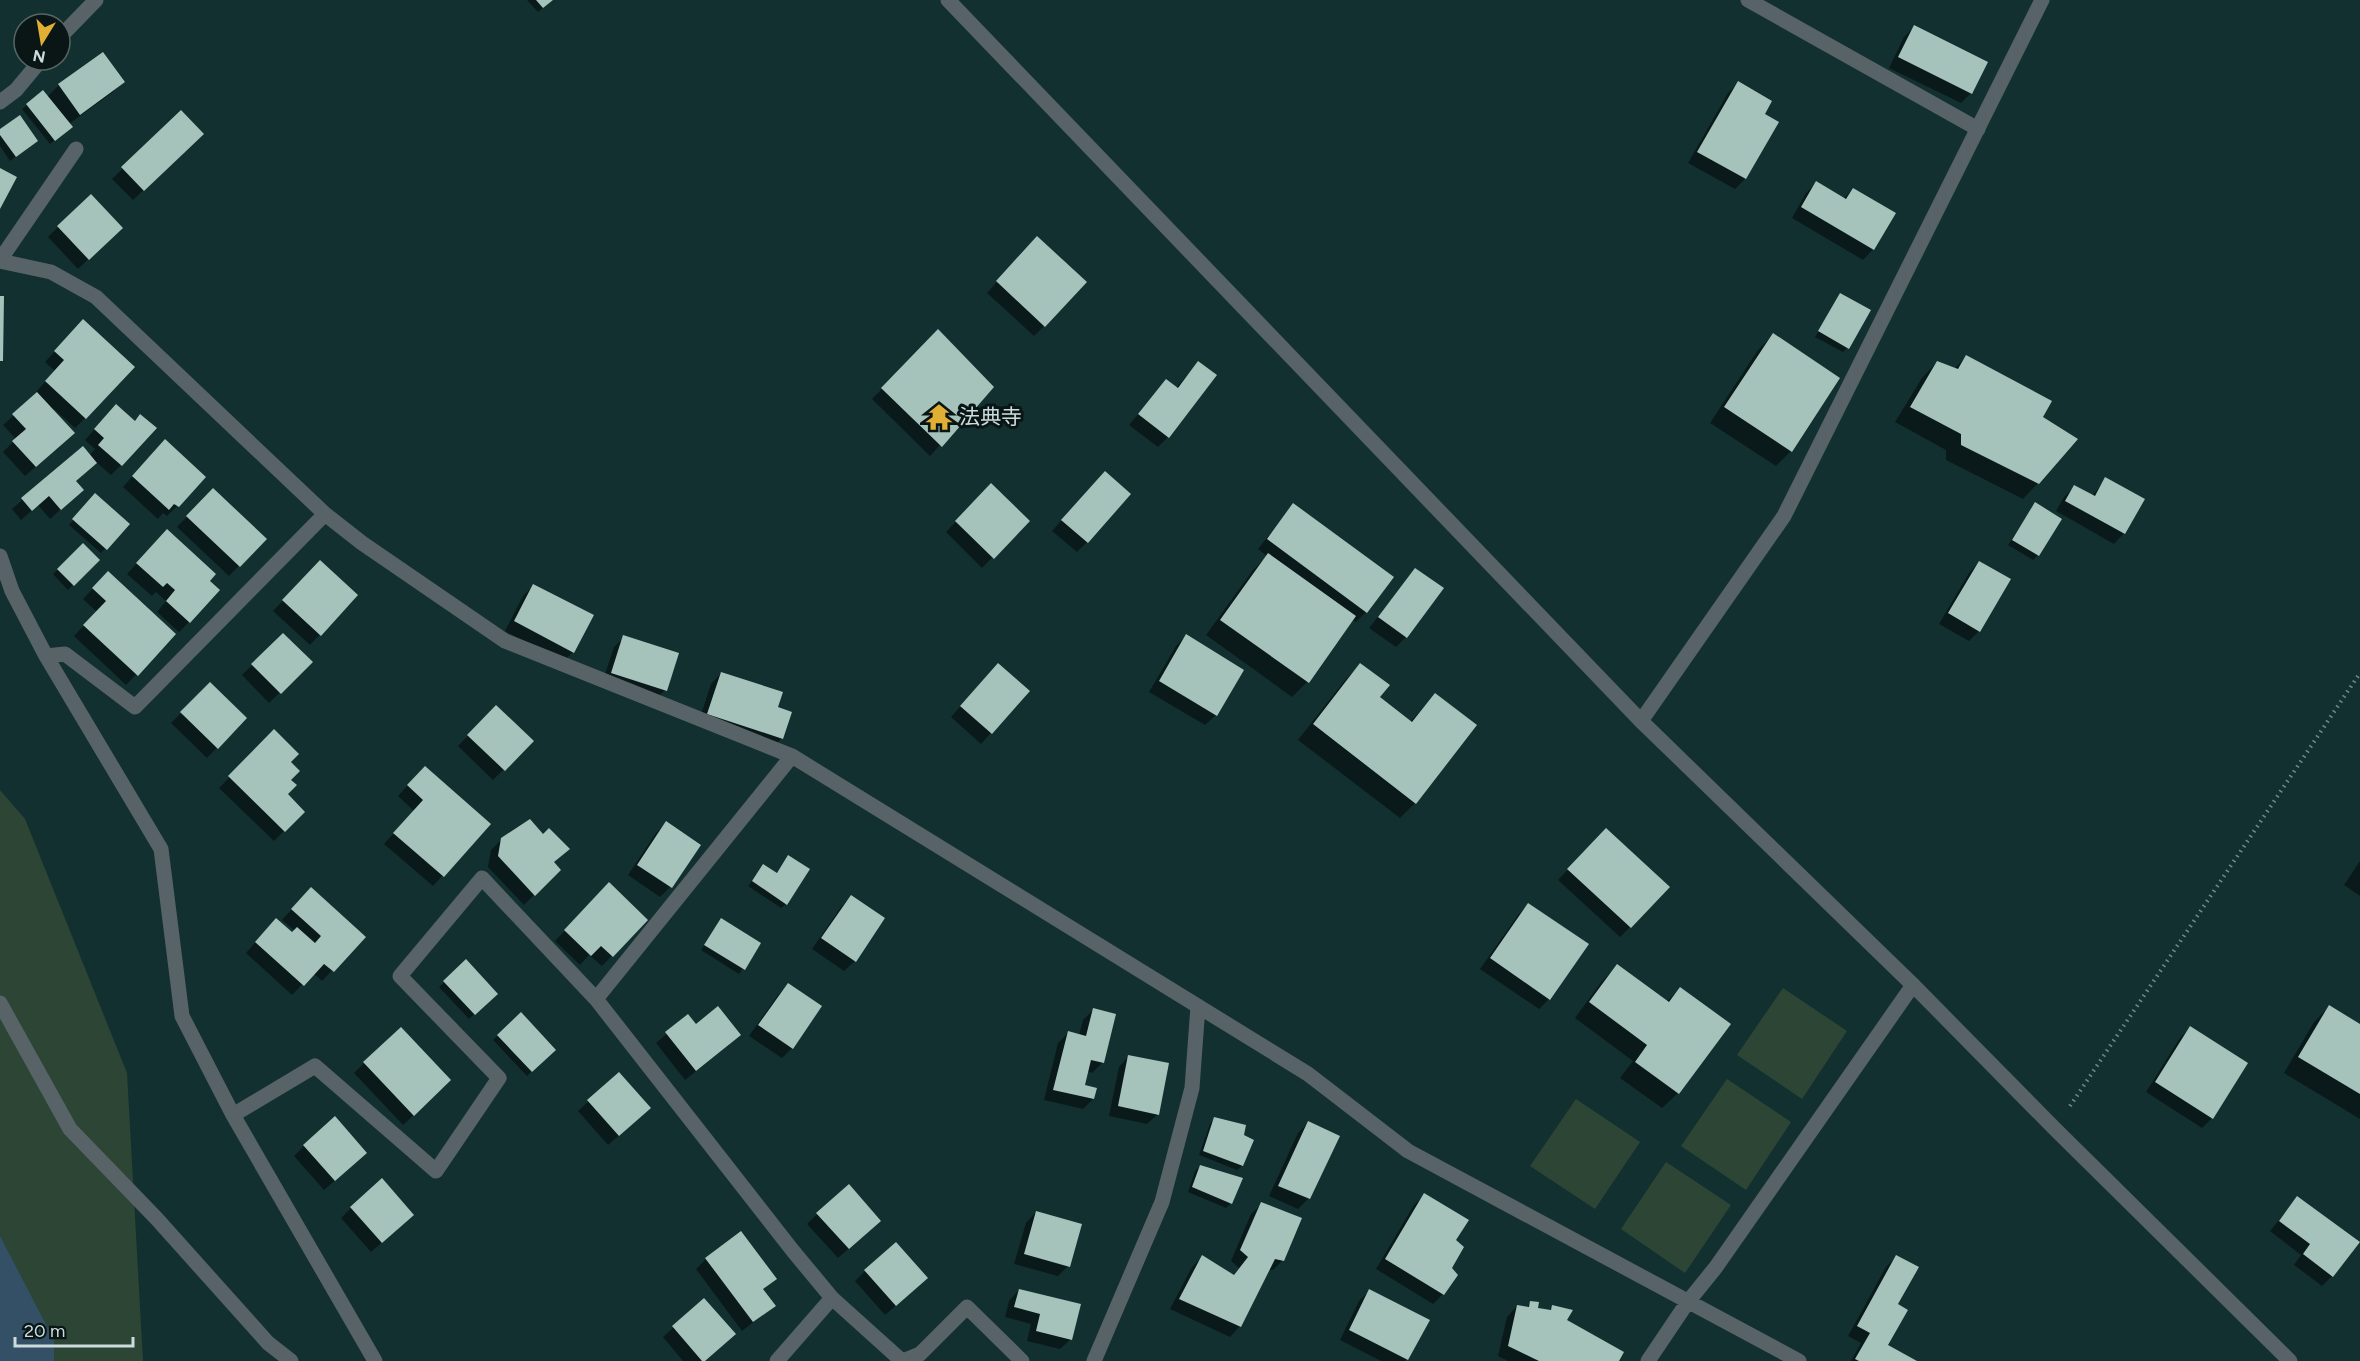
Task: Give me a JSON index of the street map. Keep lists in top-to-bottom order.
{
  "places": {
    "temple": ["法典寺"]
  },
  "scale_bar": "20 m",
  "north": "bottom"
}
